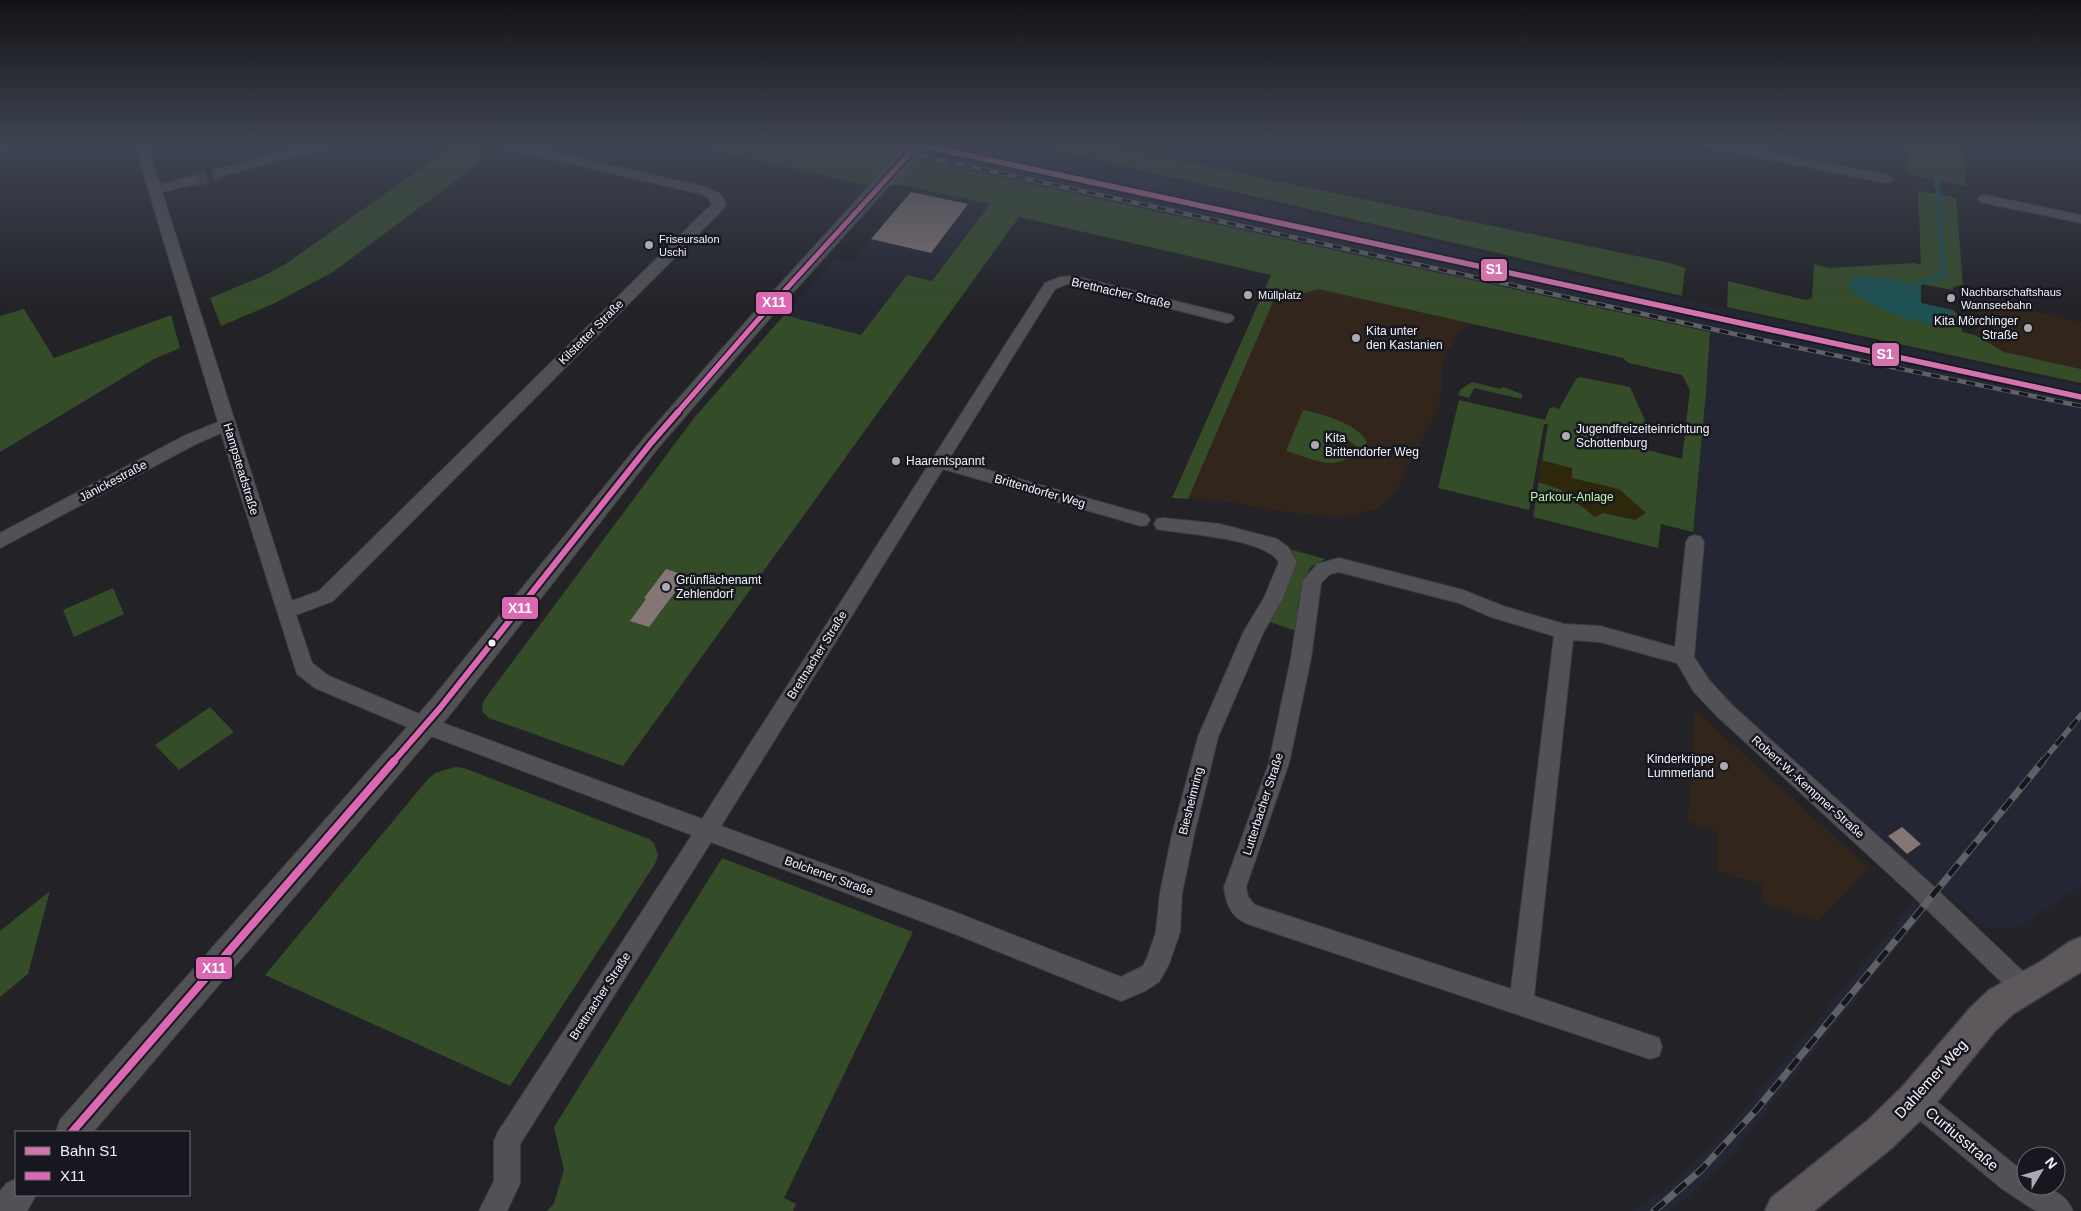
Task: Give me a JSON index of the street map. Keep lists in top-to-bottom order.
{
  "streets": {
    "main road": ["Dahlemer Weg"],
    "street": [
      "Brettnacher Straße",
      "Kilstetter Straße",
      "Hampsteadstraße",
      "Jänickestraße",
      "Brittendorfer Weg",
      "Robert-W.-Kempner-Straße",
      "Biesheimring",
      "Lutterbacher Straße",
      "Bolchener Straße",
      "Curtiusstraße"
    ]
  },
  "crossings": [
    ["Brettnacher Straße", "Brittendorfer Weg"],
    ["Brettnacher Straße", "Bolchener Straße"],
    ["Kilstetter Straße", "Hampsteadstraße"],
    ["Hampsteadstraße", "Jänickestraße"],
    ["Hampsteadstraße", "Bolchener Straße"],
    ["Robert-W.-Kempner-Straße", "Lutterbacher Straße"],
    ["Robert-W.-Kempner-Straße", "Dahlemer Weg"],
    ["Biesheimring", "Bolchener Straße"],
    ["Dahlemer Weg", "Curtiusstraße"]
  ],
  "parks": ["Parkour-Anlage"],
  "places": [
    "Friseursalon Uschi",
    "Müllplatz",
    "Nachbarschaftshaus Wannseebahn",
    "Kita Mörchinger Straße",
    "Kita unter den Kastanien",
    "Jugendfreizeiteinrichtung Schottenburg",
    "Kita Brittendorfer Weg",
    "Haarentspannt",
    "Grünflächenamt Zehlendorf",
    "Kinderkrippe Lummerland"
  ],
  "lines": ["rail line S1", "transit line X11"],
  "legend": ["Bahn S1", "X11"],
  "north": "top right"
}
